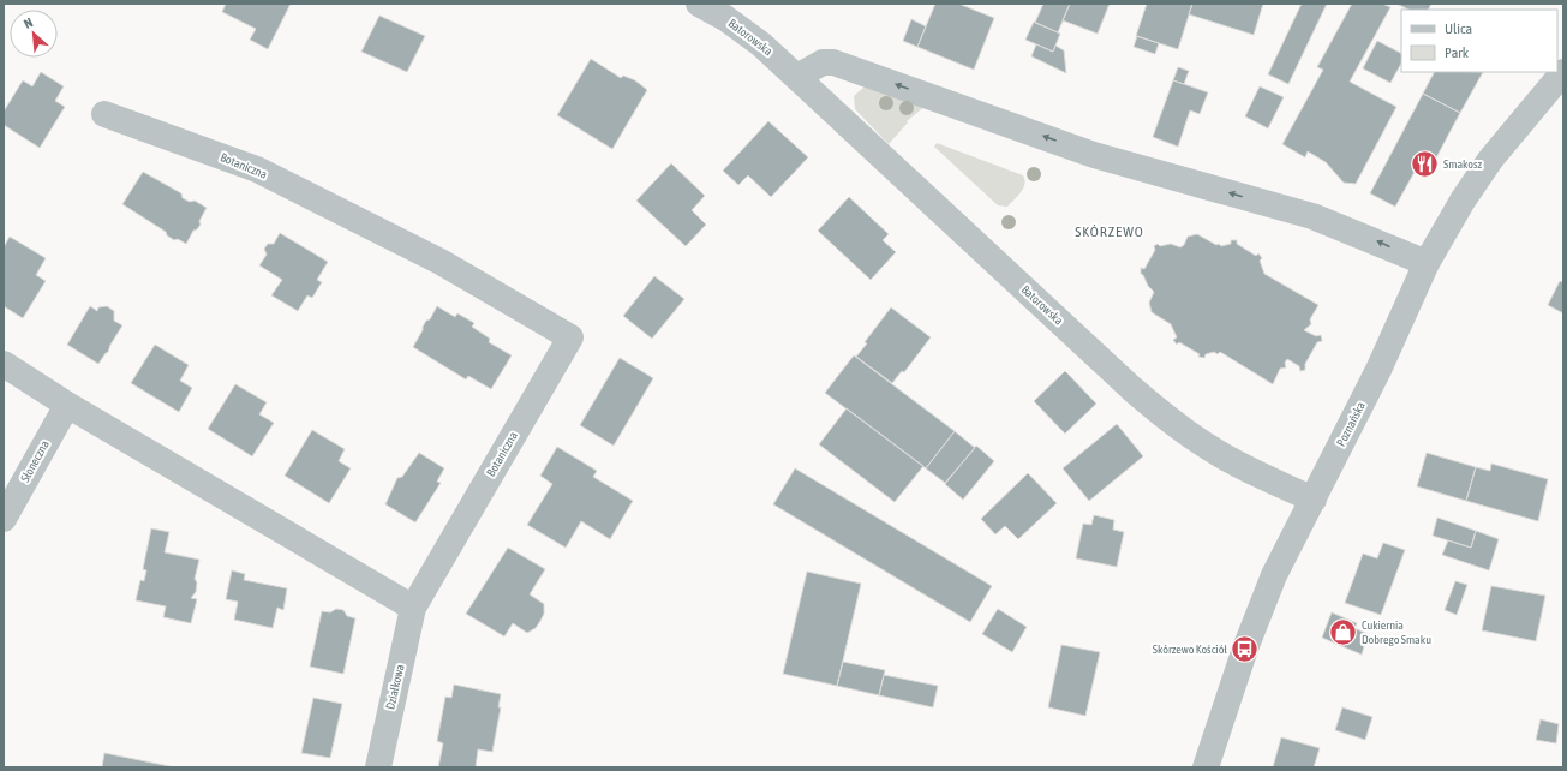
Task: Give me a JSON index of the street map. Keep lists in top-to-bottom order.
{
  "streets": {
    "street": [
      "Batorowska",
      "Botaniczna",
      "Poznańska",
      "Słoneczna",
      "Działkowa"
    ]
  },
  "crossings": [
    ["Batorowska", "Poznańska"],
    ["Botaniczna", "Działkowa"]
  ],
  "districts": ["SKÓRZEWO"],
  "places": {
    "restaurant": ["Smakosz"],
    "shop": ["Cukiernia Dobrego Smaku"],
    "bus stop": ["Skórzewo Kościół"]
  },
  "legend": ["Ulica", "Park"],
  "north": "top left"
}
